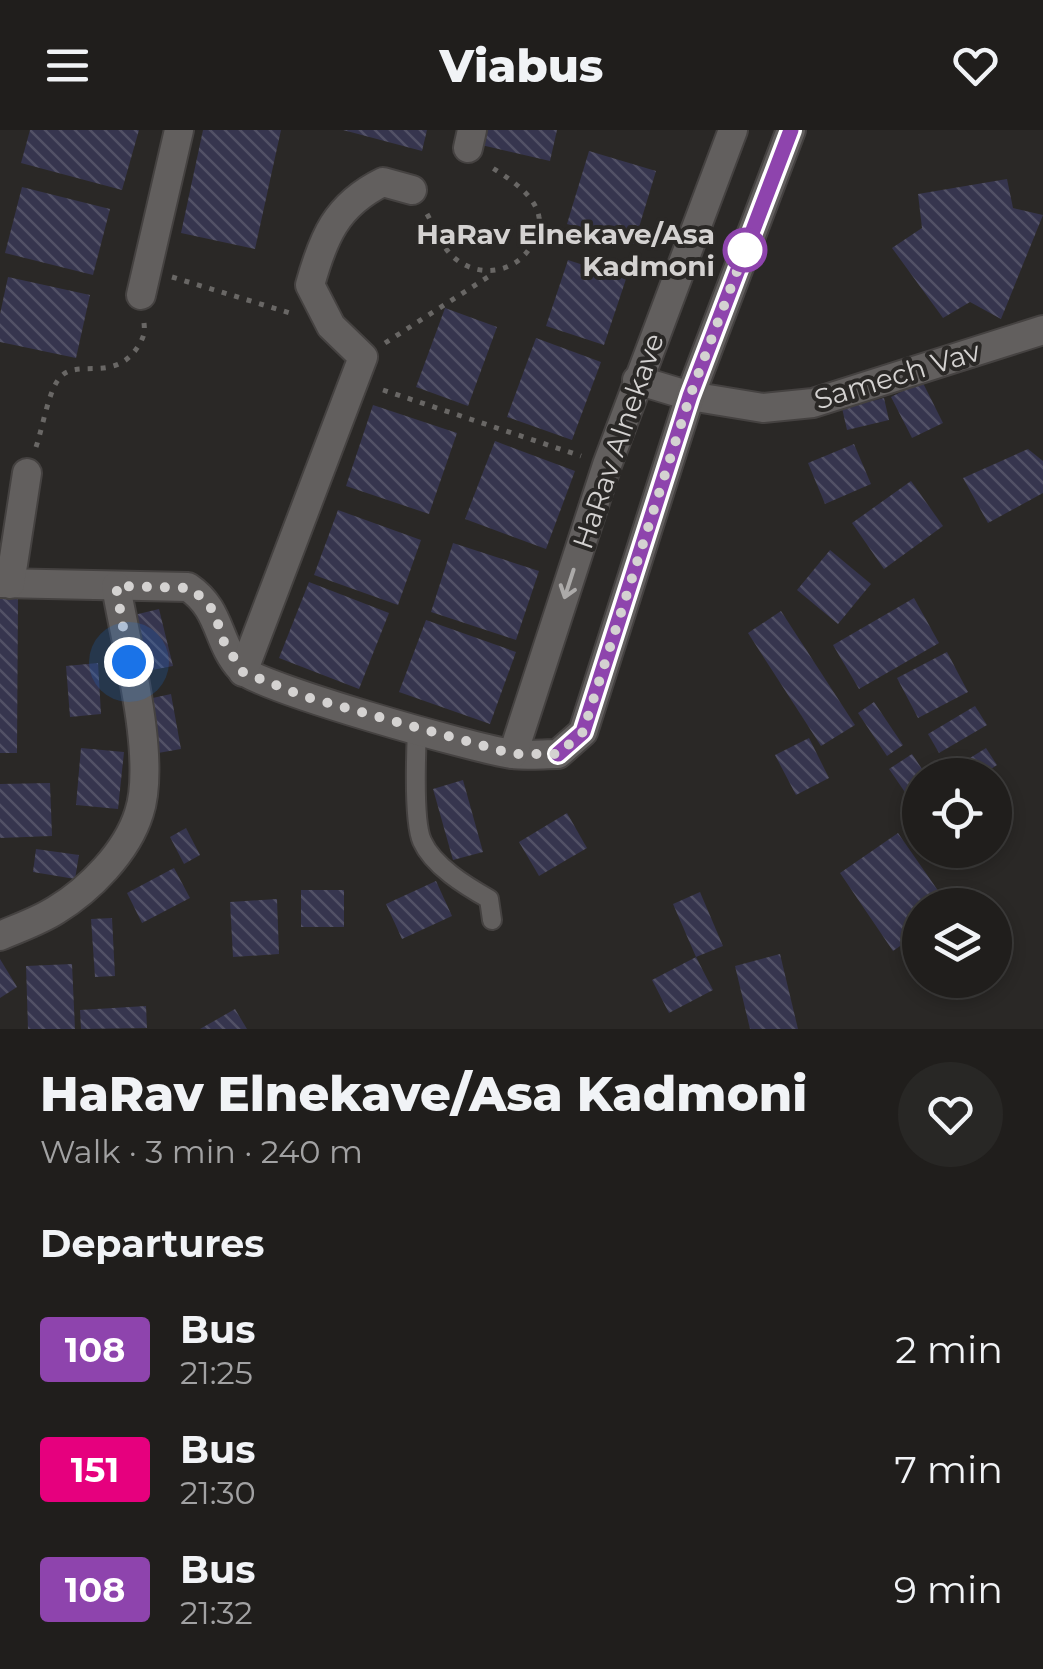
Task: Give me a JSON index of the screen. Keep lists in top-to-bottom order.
{
  "streets": {
    "street": ["Samech Vav", "HaRav Alnekave"]
  },
  "crossings": [
    ["Samech Vav", "HaRav Alnekave"]
  ],
  "places": ["HaRav Elnekave/Asa Kadmoni"],
  "lines": ["bus line 108"],
  "page": {
    "header": "Viabus",
    "heading": [
      ["HaRav Elnekave/Asa Kadmoni", "Walk · 3 min · 240 m"],
      "Departures"
    ],
    "list": [
      {
        "mark": "108",
        "name": "Bus",
        "note": "21:25",
        "value": "2 min"
      },
      {
        "mark": "151",
        "name": "Bus",
        "note": "21:30",
        "value": "7 min"
      },
      {
        "mark": "108",
        "name": "Bus",
        "note": "21:32",
        "value": "9 min"
      }
    ]
  }
}
